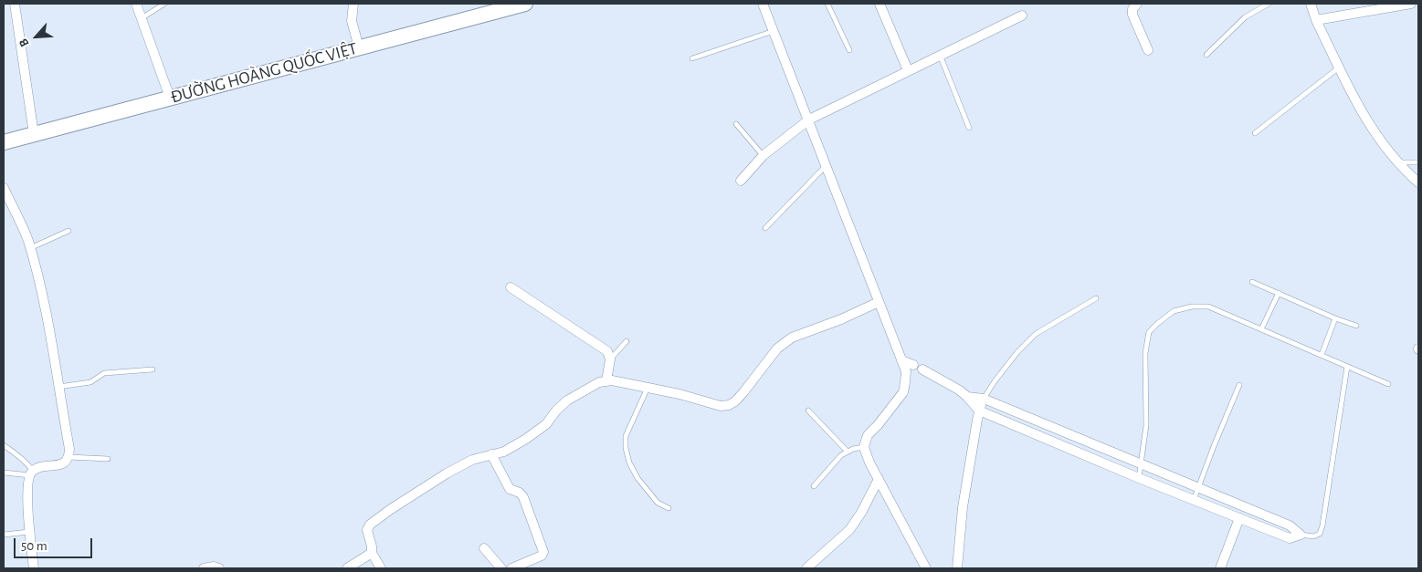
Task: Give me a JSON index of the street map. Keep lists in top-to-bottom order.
{
  "streets": {
    "highway": ["ĐƯỜNG HOÀNG QUỐC VIỆT"]
  },
  "scale_bar": "50 m",
  "north": "bottom left"
}
